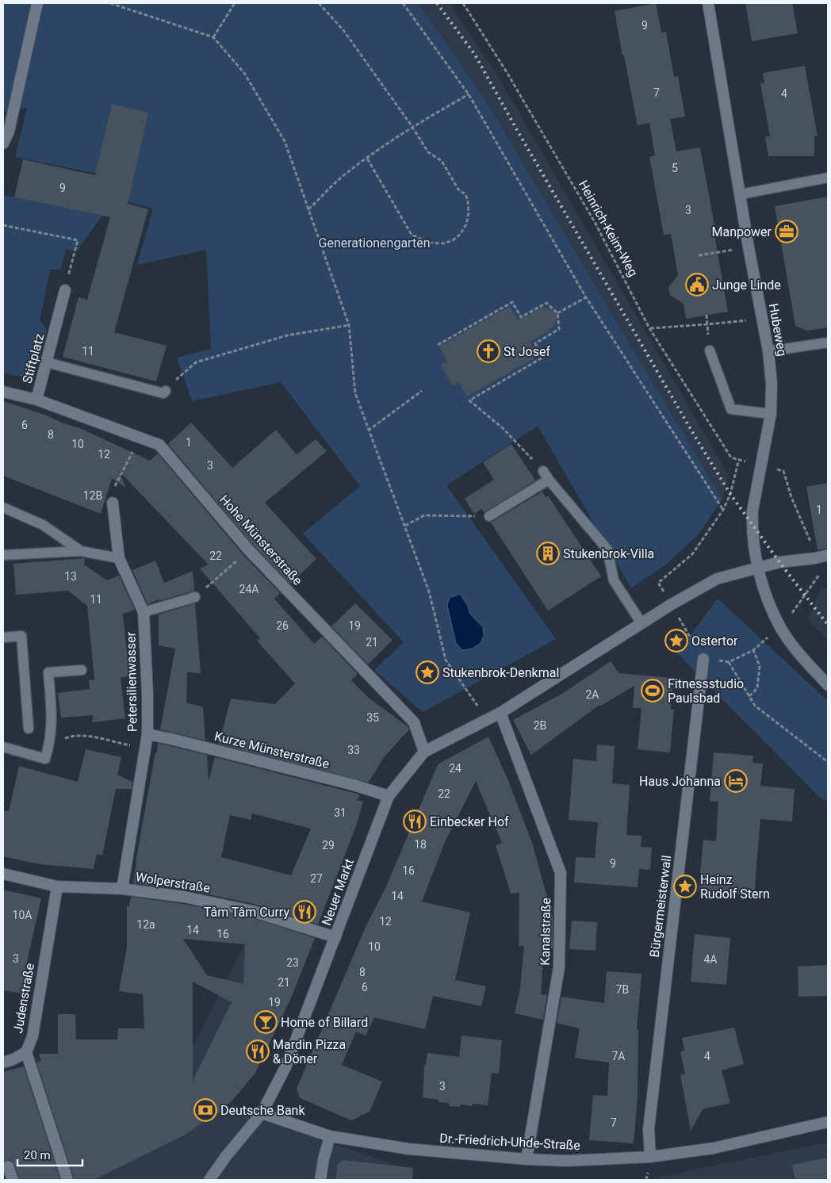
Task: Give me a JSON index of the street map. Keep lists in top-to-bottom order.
{
  "streets": {
    "street": [
      "Hubeweg",
      "Stiftplatz",
      "Hohe Münsterstraße",
      "Petersilienwasser",
      "Kurze Münsterstraße",
      "Wolperstraße",
      "Neuer Markt",
      "Bürgermeisterwall",
      "Kanalstraße",
      "Judenstraße",
      "Dr.-Friedrich-Uhde-Straße"
    ],
    "path": ["Heinrich-Keim-Weg"]
  },
  "crossings": [
    ["Stiftplatz", "Hohe Münsterstraße"],
    ["Hohe Münsterstraße", "Neuer Markt"],
    ["Petersilienwasser", "Kurze Münsterstraße"],
    ["Petersilienwasser", "Wolperstraße"],
    ["Kurze Münsterstraße", "Neuer Markt"],
    ["Wolperstraße", "Neuer Markt"],
    ["Wolperstraße", "Judenstraße"],
    ["Neuer Markt", "Dr.-Friedrich-Uhde-Straße"],
    ["Bürgermeisterwall", "Dr.-Friedrich-Uhde-Straße"],
    ["Kanalstraße", "Dr.-Friedrich-Uhde-Straße"]
  ],
  "parks": ["Generationengarten"],
  "places": {
    "office": ["Manpower"],
    "public building": ["Junge Linde"],
    "church": ["St Josef"],
    "building": ["Stukenbrok-Villa"],
    "place": ["Ostertor", "Stukenbrok-Denkmal", "Heinz Rudolf Stern"],
    "sports": ["Fitnessstudio Paulsbad"],
    "hotel": ["Haus Johanna"],
    "restaurant": ["Einbecker Hof", "Tâm Tâm Curry", "Mardin Pizza & Döner"],
    "bar": ["Home of Billard"],
    "bank": ["Deutsche Bank"]
  },
  "house_numbers": [
    "9",
    "7",
    "4",
    "5",
    "9",
    "3",
    "11",
    "6",
    "8",
    "1",
    "10",
    "12",
    "3",
    "12B",
    "1",
    "22",
    "13",
    "24A",
    "11",
    "26",
    "19",
    "21",
    "2A",
    "35",
    "2B",
    "33",
    "24",
    "22",
    "31",
    "18",
    "29",
    "9",
    "16",
    "27",
    "14",
    "10A",
    "12",
    "12a",
    "14",
    "16",
    "10",
    "3",
    "4A",
    "23",
    "8",
    "21",
    "6",
    "7B",
    "19",
    "7A",
    "4",
    "3",
    "7"
  ],
  "scale_bar": "20 m"
}
